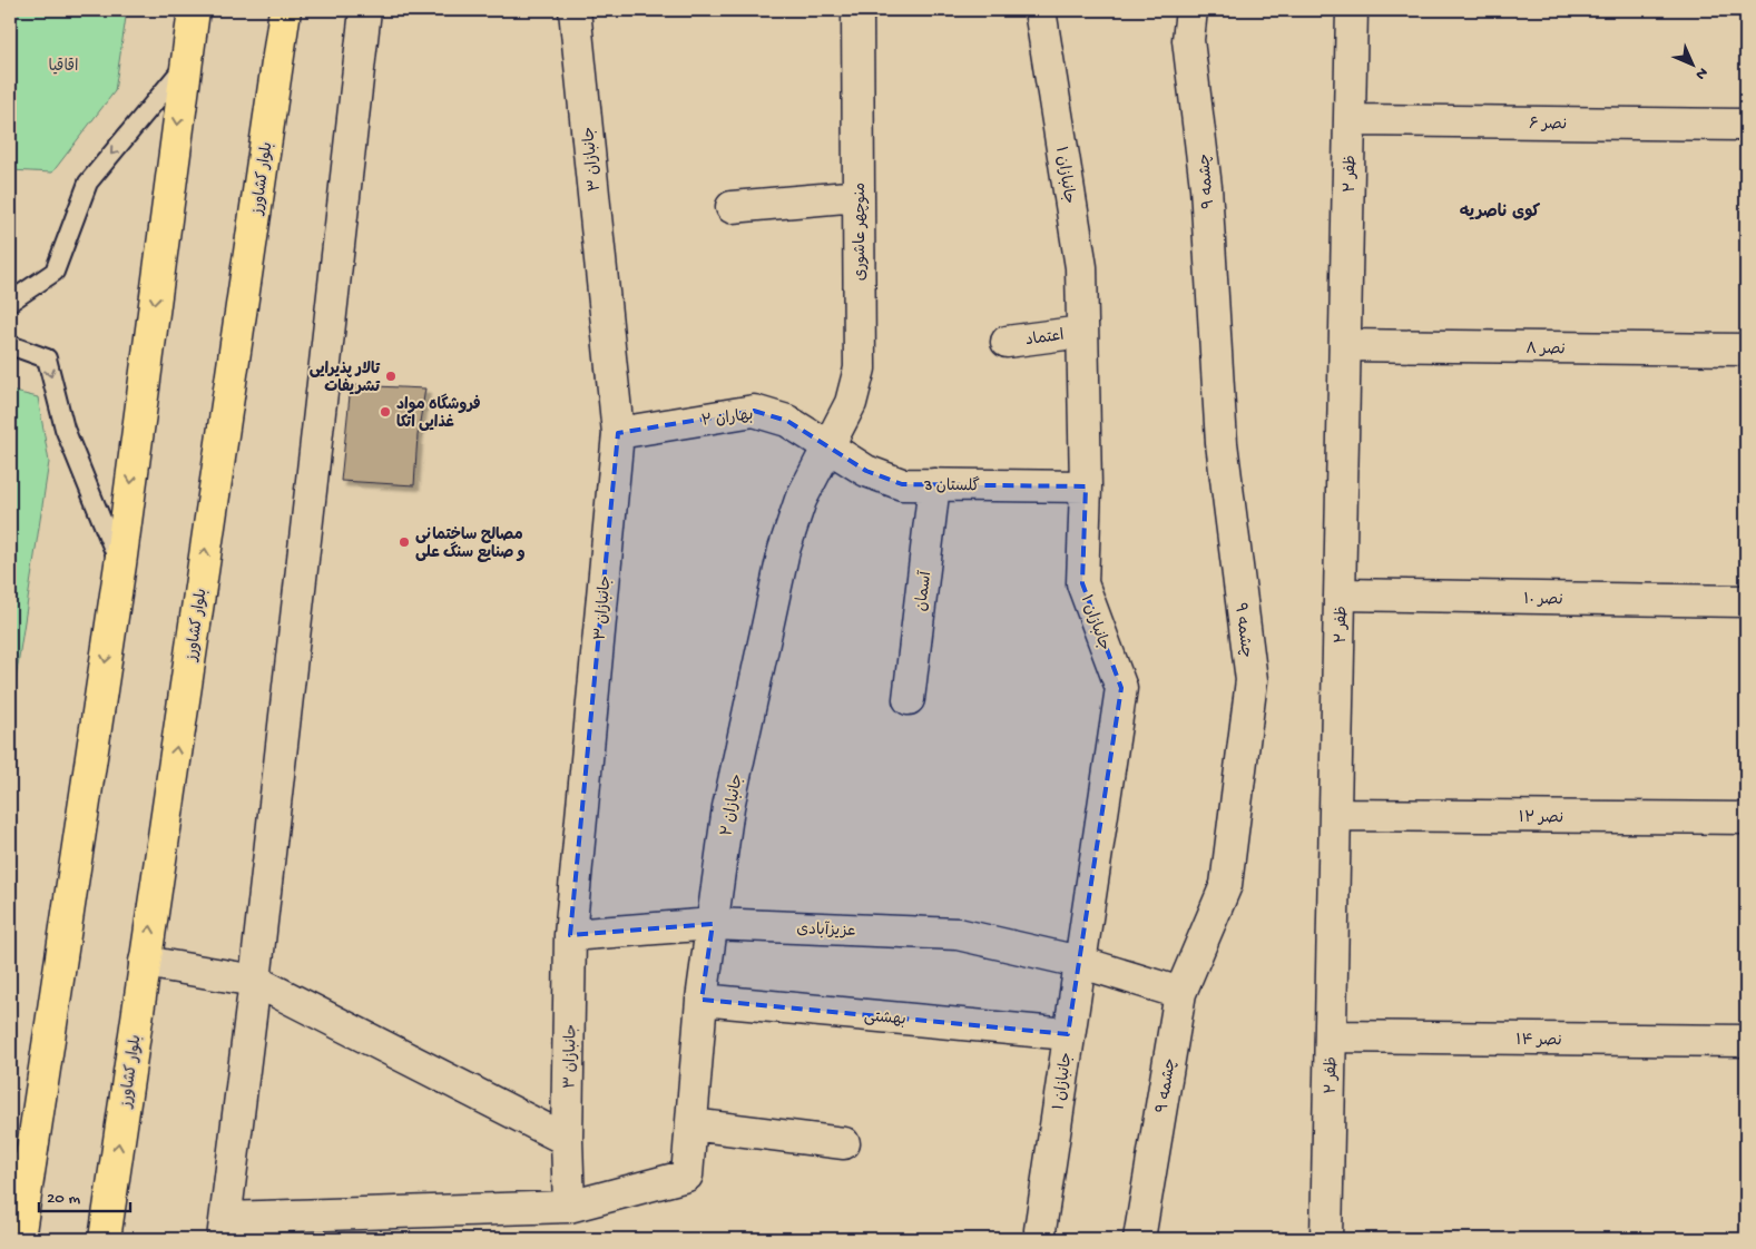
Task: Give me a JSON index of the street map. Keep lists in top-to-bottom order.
{
  "streets": {
    "main road": ["بلوار کشاورز"],
    "street": [
      "نصر ۶",
      "جانبازان ۳",
      "ظفر ۲",
      "جانبازان ۱",
      "چشمه ۹",
      "منوچهر عاشوری",
      "اعتماد",
      "نصر ۸",
      "بهاران ۲",
      "گلستان 3",
      "آسمان",
      "نصر ۱۰",
      "جانبازان ۲",
      "نصر ۱۲",
      "عزیزآبادی",
      "بهشتی",
      "نصر ۱۴"
    ]
  },
  "crossings": [
    ["نصر ۶", "ظفر ۲"],
    ["جانبازان ۳", "بهاران ۲"],
    ["جانبازان ۳", "جانبازان ۲"],
    ["جانبازان ۳", "عزیزآبادی"],
    ["ظفر ۲", "نصر ۸"],
    ["ظفر ۲", "نصر ۱۰"],
    ["ظفر ۲", "نصر ۱۲"],
    ["ظفر ۲", "نصر ۱۴"],
    ["جانبازان ۱", "اعتماد"],
    ["جانبازان ۱", "گلستان 3"],
    ["جانبازان ۱", "عزیزآبادی"],
    ["جانبازان ۱", "بهشتی"],
    ["چشمه ۹", "عزیزآبادی"],
    ["منوچهر عاشوری", "بهاران ۲"],
    ["منوچهر عاشوری", "گلستان 3"],
    ["منوچهر عاشوری", "جانبازان ۲"],
    ["بهاران ۲", "گلستان 3"],
    ["بهاران ۲", "جانبازان ۲"],
    ["گلستان 3", "آسمان"],
    ["گلستان 3", "جانبازان ۲"],
    ["جانبازان ۲", "عزیزآبادی"],
    ["جانبازان ۲", "بهشتی"]
  ],
  "districts": ["کوی ناصریه"],
  "parks": ["اقاقیا"],
  "places": ["تالار پذیرایی تشریفات", "فروشگاه مواد غذایی اتکا", "مصالح ساختمانی و صنایع سنگ علی"],
  "scale_bar": "20 m",
  "north": "bottom right"
}
